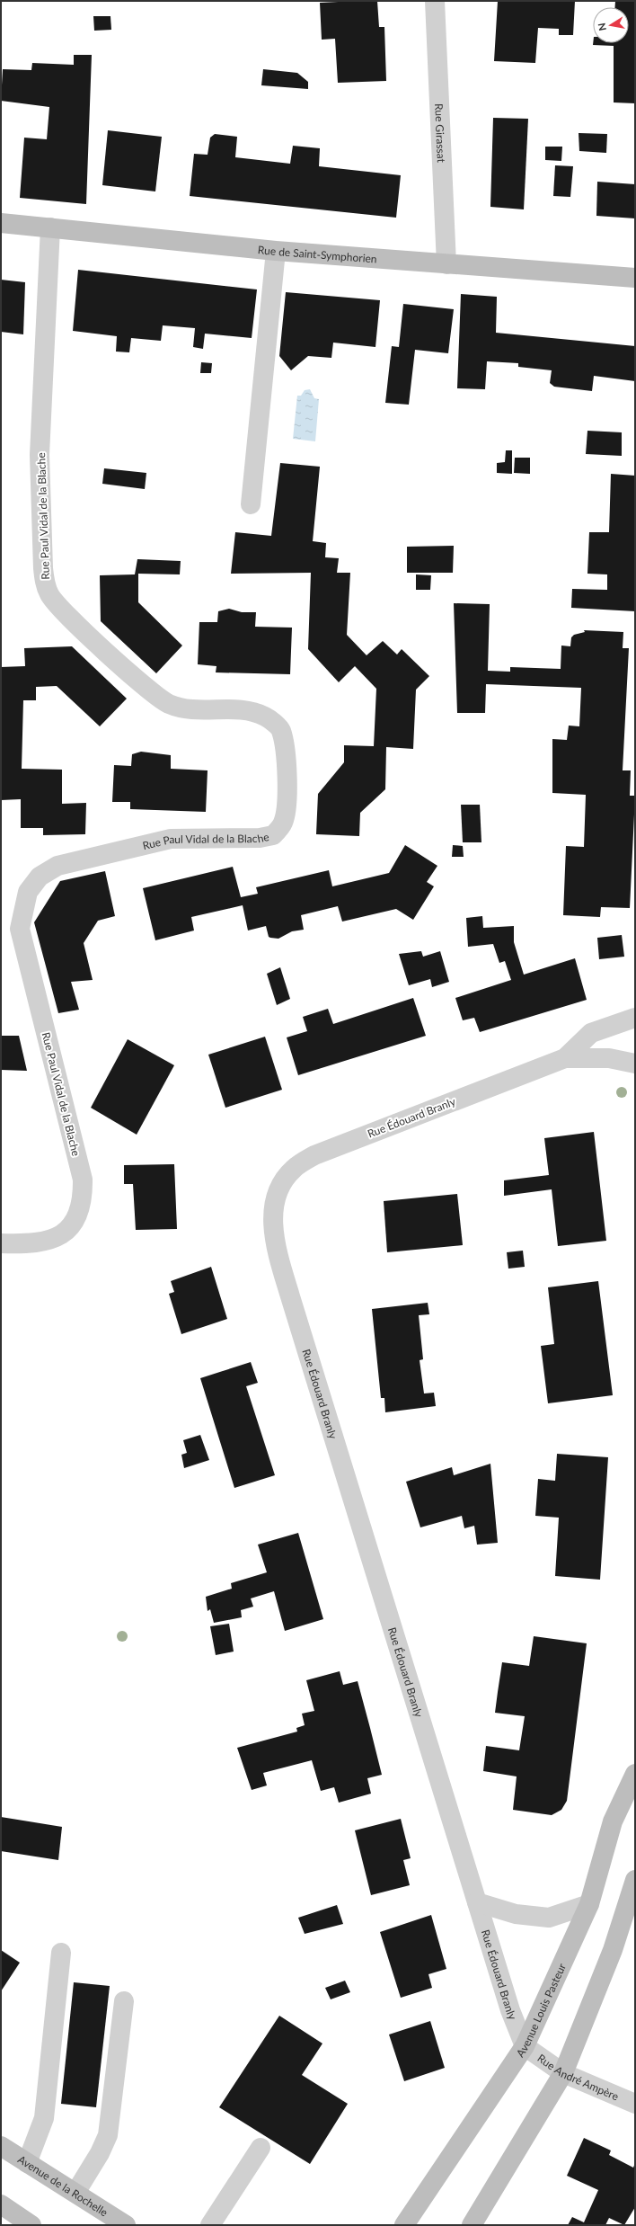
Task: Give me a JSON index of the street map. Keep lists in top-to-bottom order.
{
  "streets": {
    "main road": ["Rue de Saint-Symphorien", "Avenue Louis Pasteur", "Avenue de la Rochelle"],
    "street": [
      "Rue Girassat",
      "Rue Paul Vidal de la Blache",
      "Rue Édouard Branly",
      "Rue André Ampère"
    ]
  },
  "crossings": [
    ["Rue Girassat", "Rue de Saint-Symphorien"],
    ["Rue de Saint-Symphorien", "Rue Paul Vidal de la Blache"],
    ["Rue Édouard Branly", "Avenue Louis Pasteur"],
    ["Rue Édouard Branly", "Rue André Ampère"],
    ["Avenue Louis Pasteur", "Rue André Ampère"]
  ],
  "north": "left"
}
